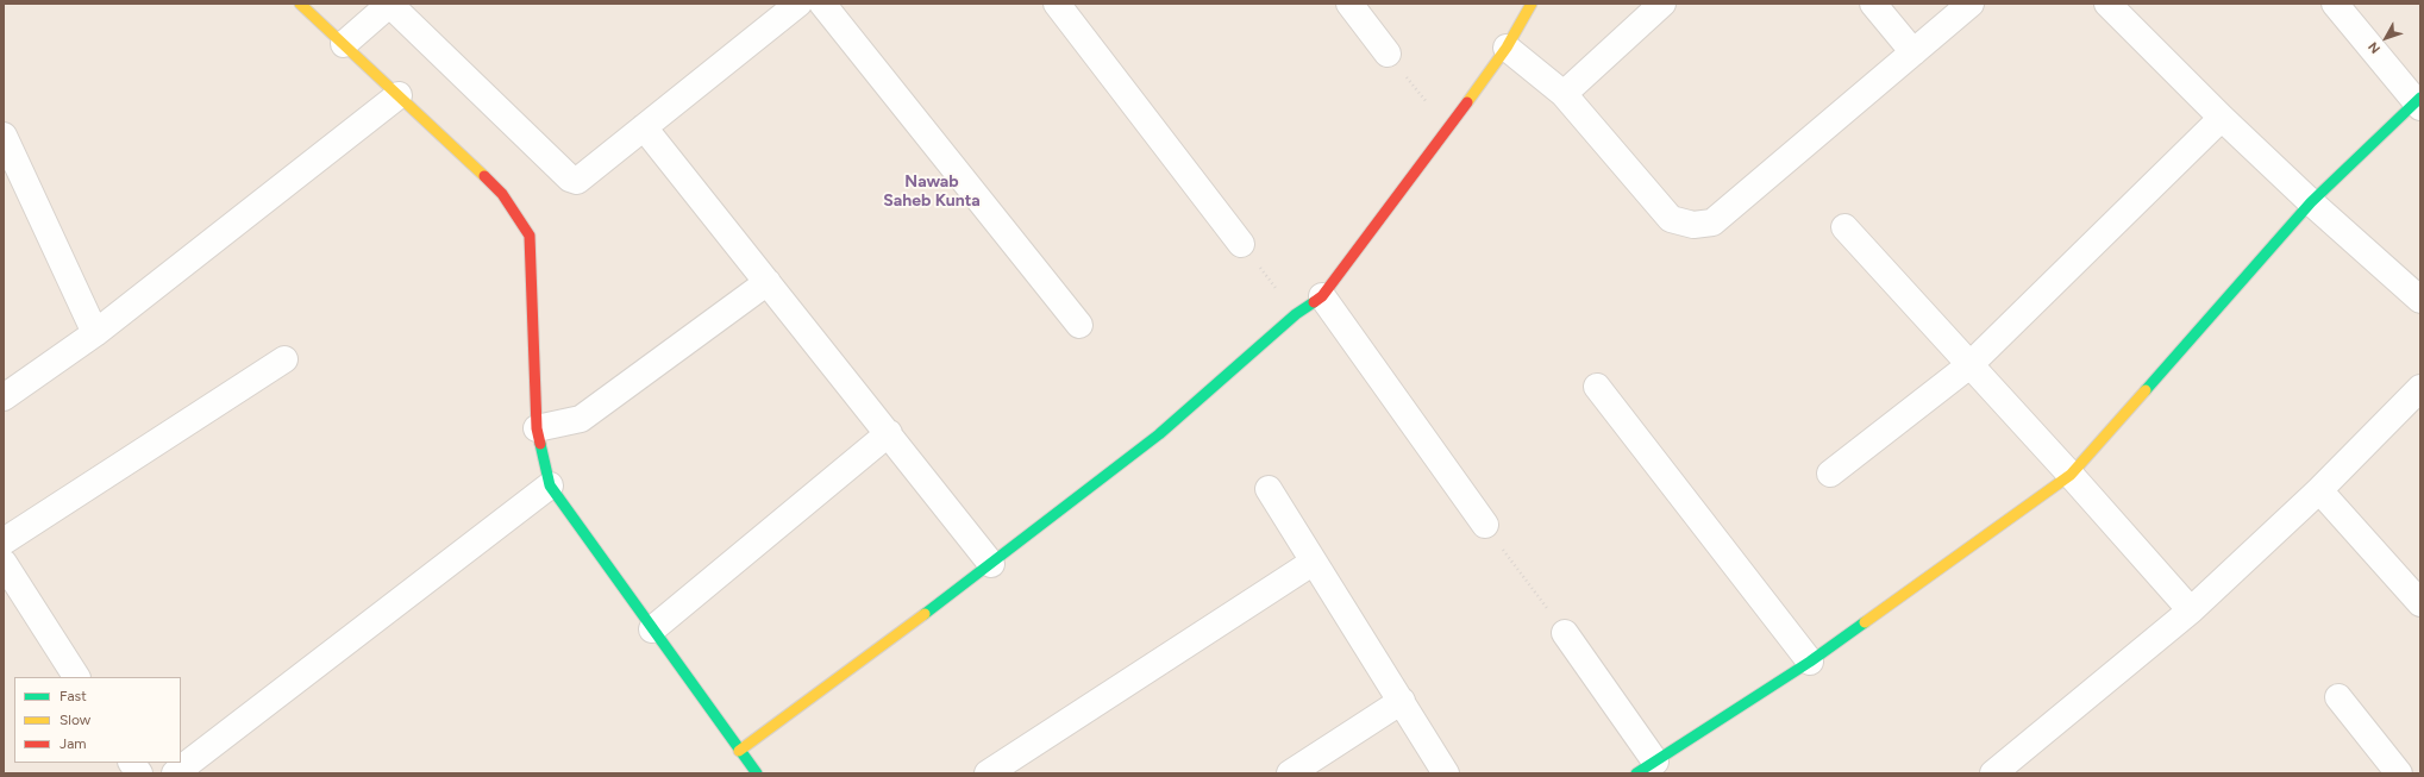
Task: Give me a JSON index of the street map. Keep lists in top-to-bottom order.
{
  "districts": ["Nawab Saheb Kunta"],
  "legend": ["Fast", "Slow", "Jam"],
  "north": "bottom left"
}
